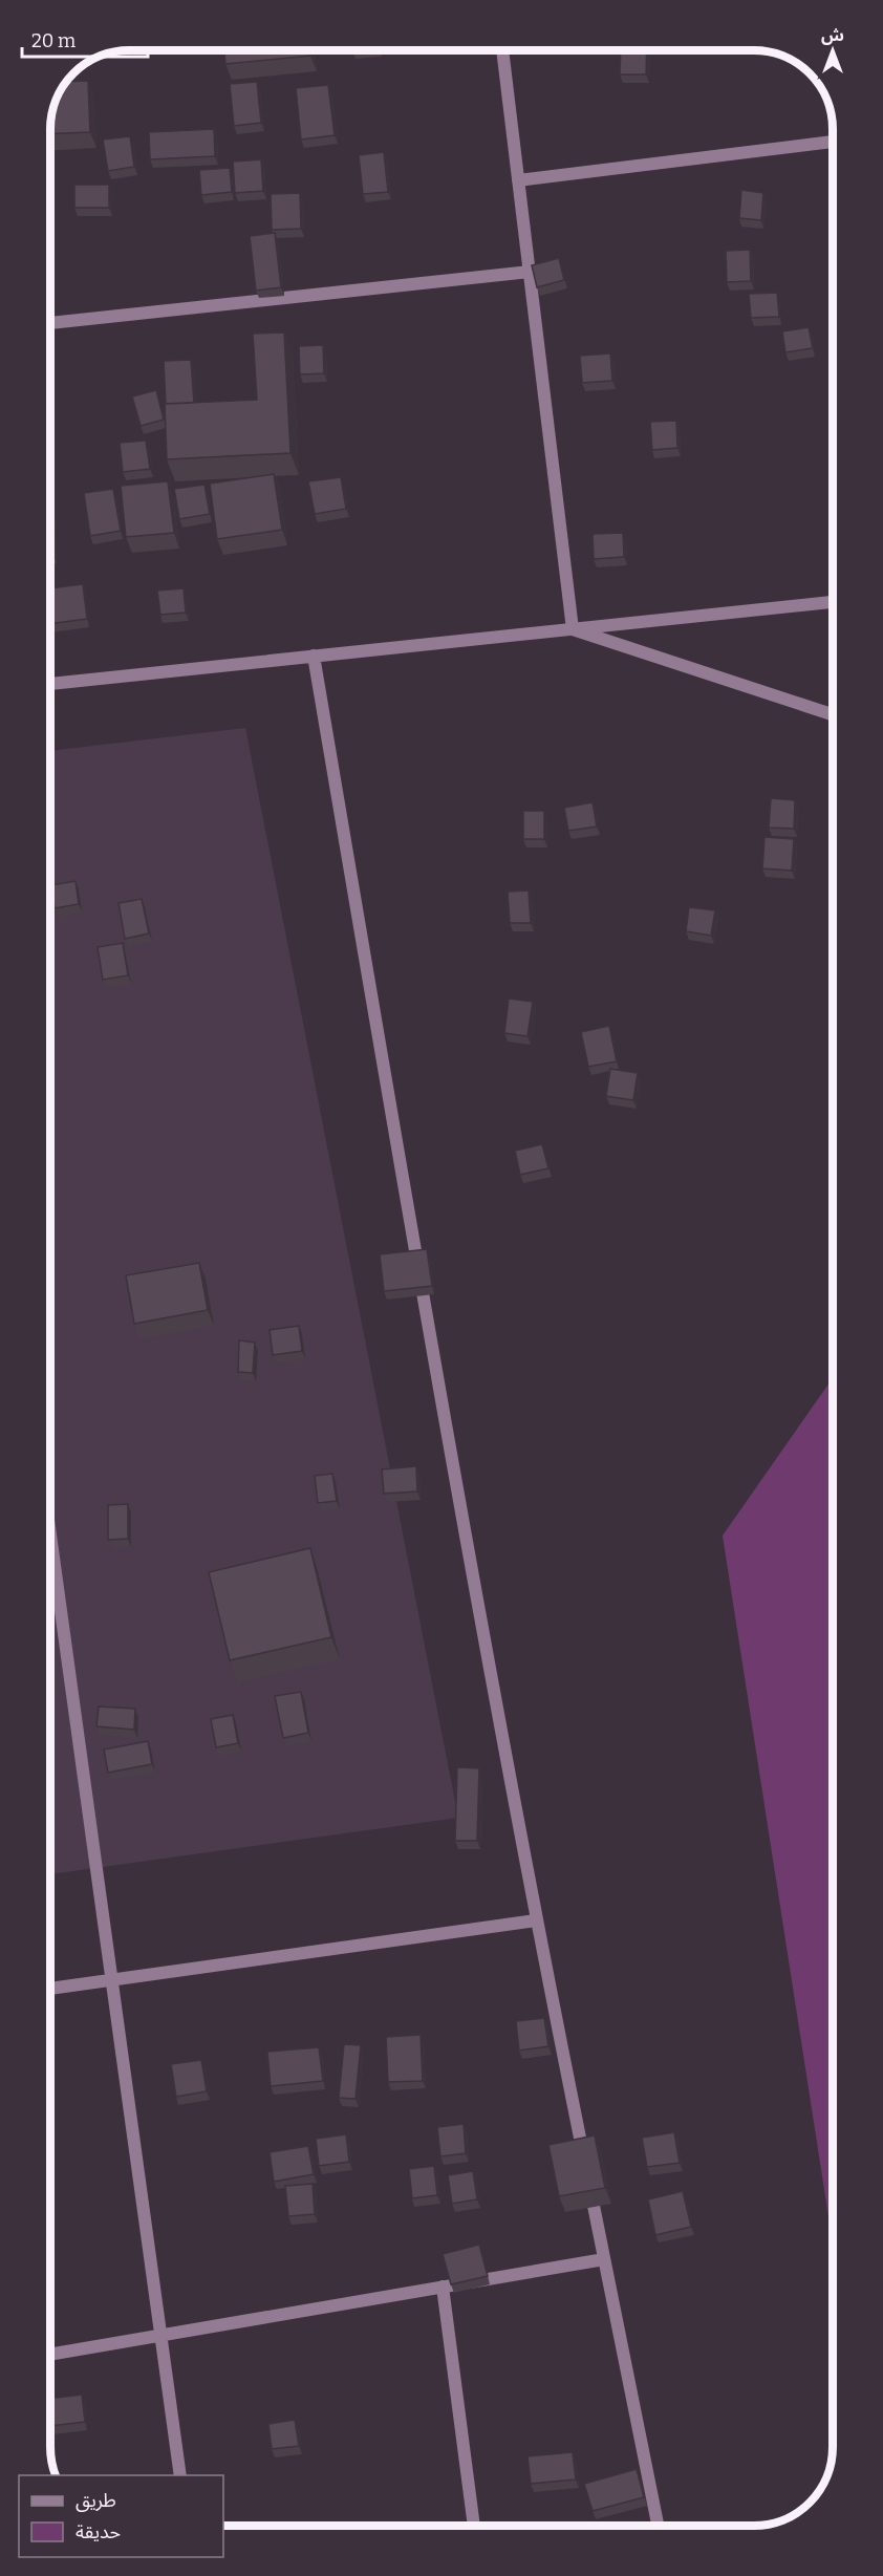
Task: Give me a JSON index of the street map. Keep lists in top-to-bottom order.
{
  "legend": ["طريق", "حديقة"],
  "scale_bar": "20 m",
  "north": "top"
}
